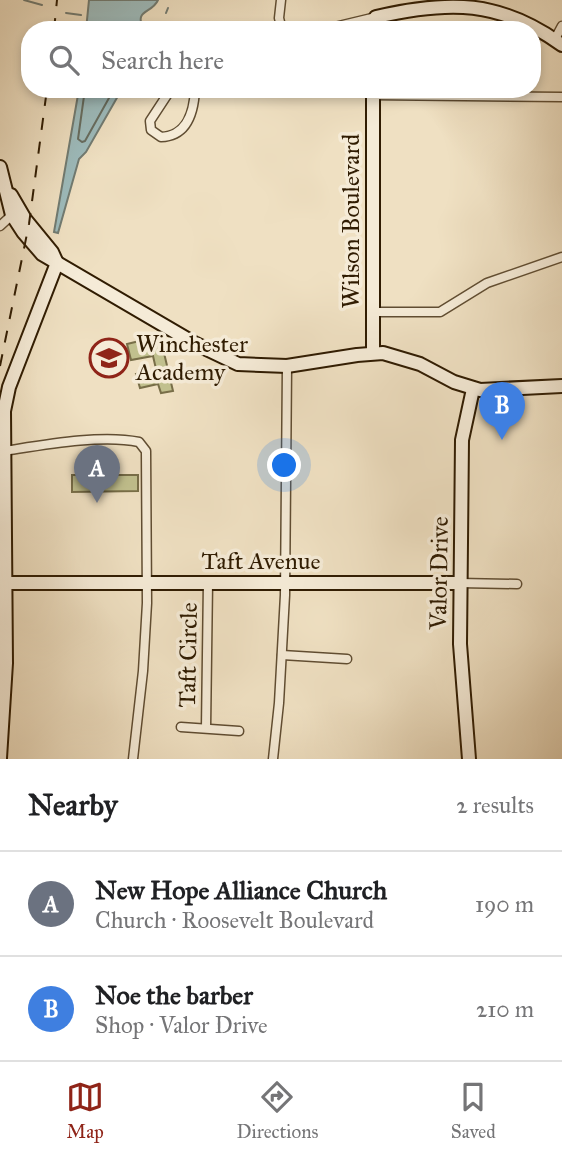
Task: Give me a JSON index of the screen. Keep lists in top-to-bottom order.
{
  "streets": {
    "street": [
      "Wilson Boulevard",
      "Taft Avenue",
      "Valor Drive",
      "Taft Circle"
    ]
  },
  "crossings": [
    ["Taft Avenue", "Valor Drive"],
    ["Taft Avenue", "Taft Circle"]
  ],
  "places": {
    "school or university": ["Winchester Academy"]
  },
  "page": {
    "search": "Search here",
    "pins": ["B", "A"],
    "heading": ["Nearby", "2 results"],
    "list": [
      {
        "mark": "A",
        "name": "New Hope Alliance Church",
        "note": "Church · Roosevelt Boulevard",
        "value": "190 m"
      },
      {
        "mark": "B",
        "name": "Noe the barber",
        "note": "Shop · Valor Drive",
        "value": "210 m"
      }
    ],
    "nav": ["Map", "Directions", "Saved"]
  }
}
